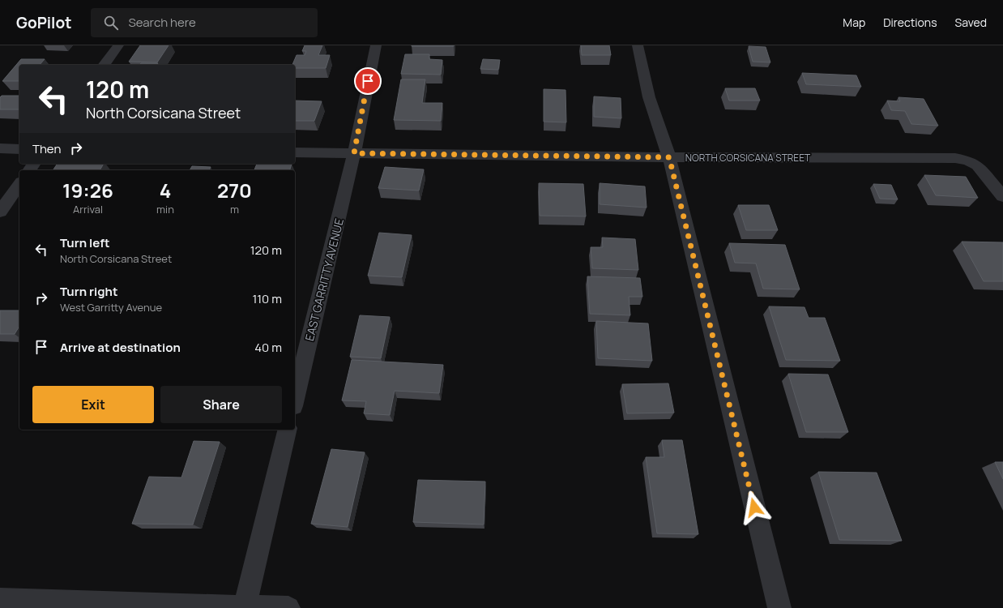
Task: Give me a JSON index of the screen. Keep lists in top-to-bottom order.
{
  "streets": {
    "street": ["NORTH CORSICANA STREET", "EAST GARRITTY AVENUE"]
  },
  "crossings": [
    ["NORTH CORSICANA STREET", "EAST GARRITTY AVENUE"]
  ],
  "page": {
    "header": "GoPilot",
    "search": "Search here",
    "nav": ["Map", "Directions", "Saved"],
    "turn": ["120 m", "North Corsicana Street"],
    "then": "Then",
    "eta": [
      "19:26",
      "Arrival",
      "4",
      "min",
      "270",
      "m"
    ],
    "list": [
      {
        "name": "Turn left",
        "note": "North Corsicana Street",
        "value": "120 m"
      },
      {
        "name": "Turn right",
        "note": "West Garritty Avenue",
        "value": "110 m"
      },
      {
        "name": "Arrive at destination",
        "value": "40 m"
      }
    ],
    "buttons": ["Exit", "Share"]
  }
}
